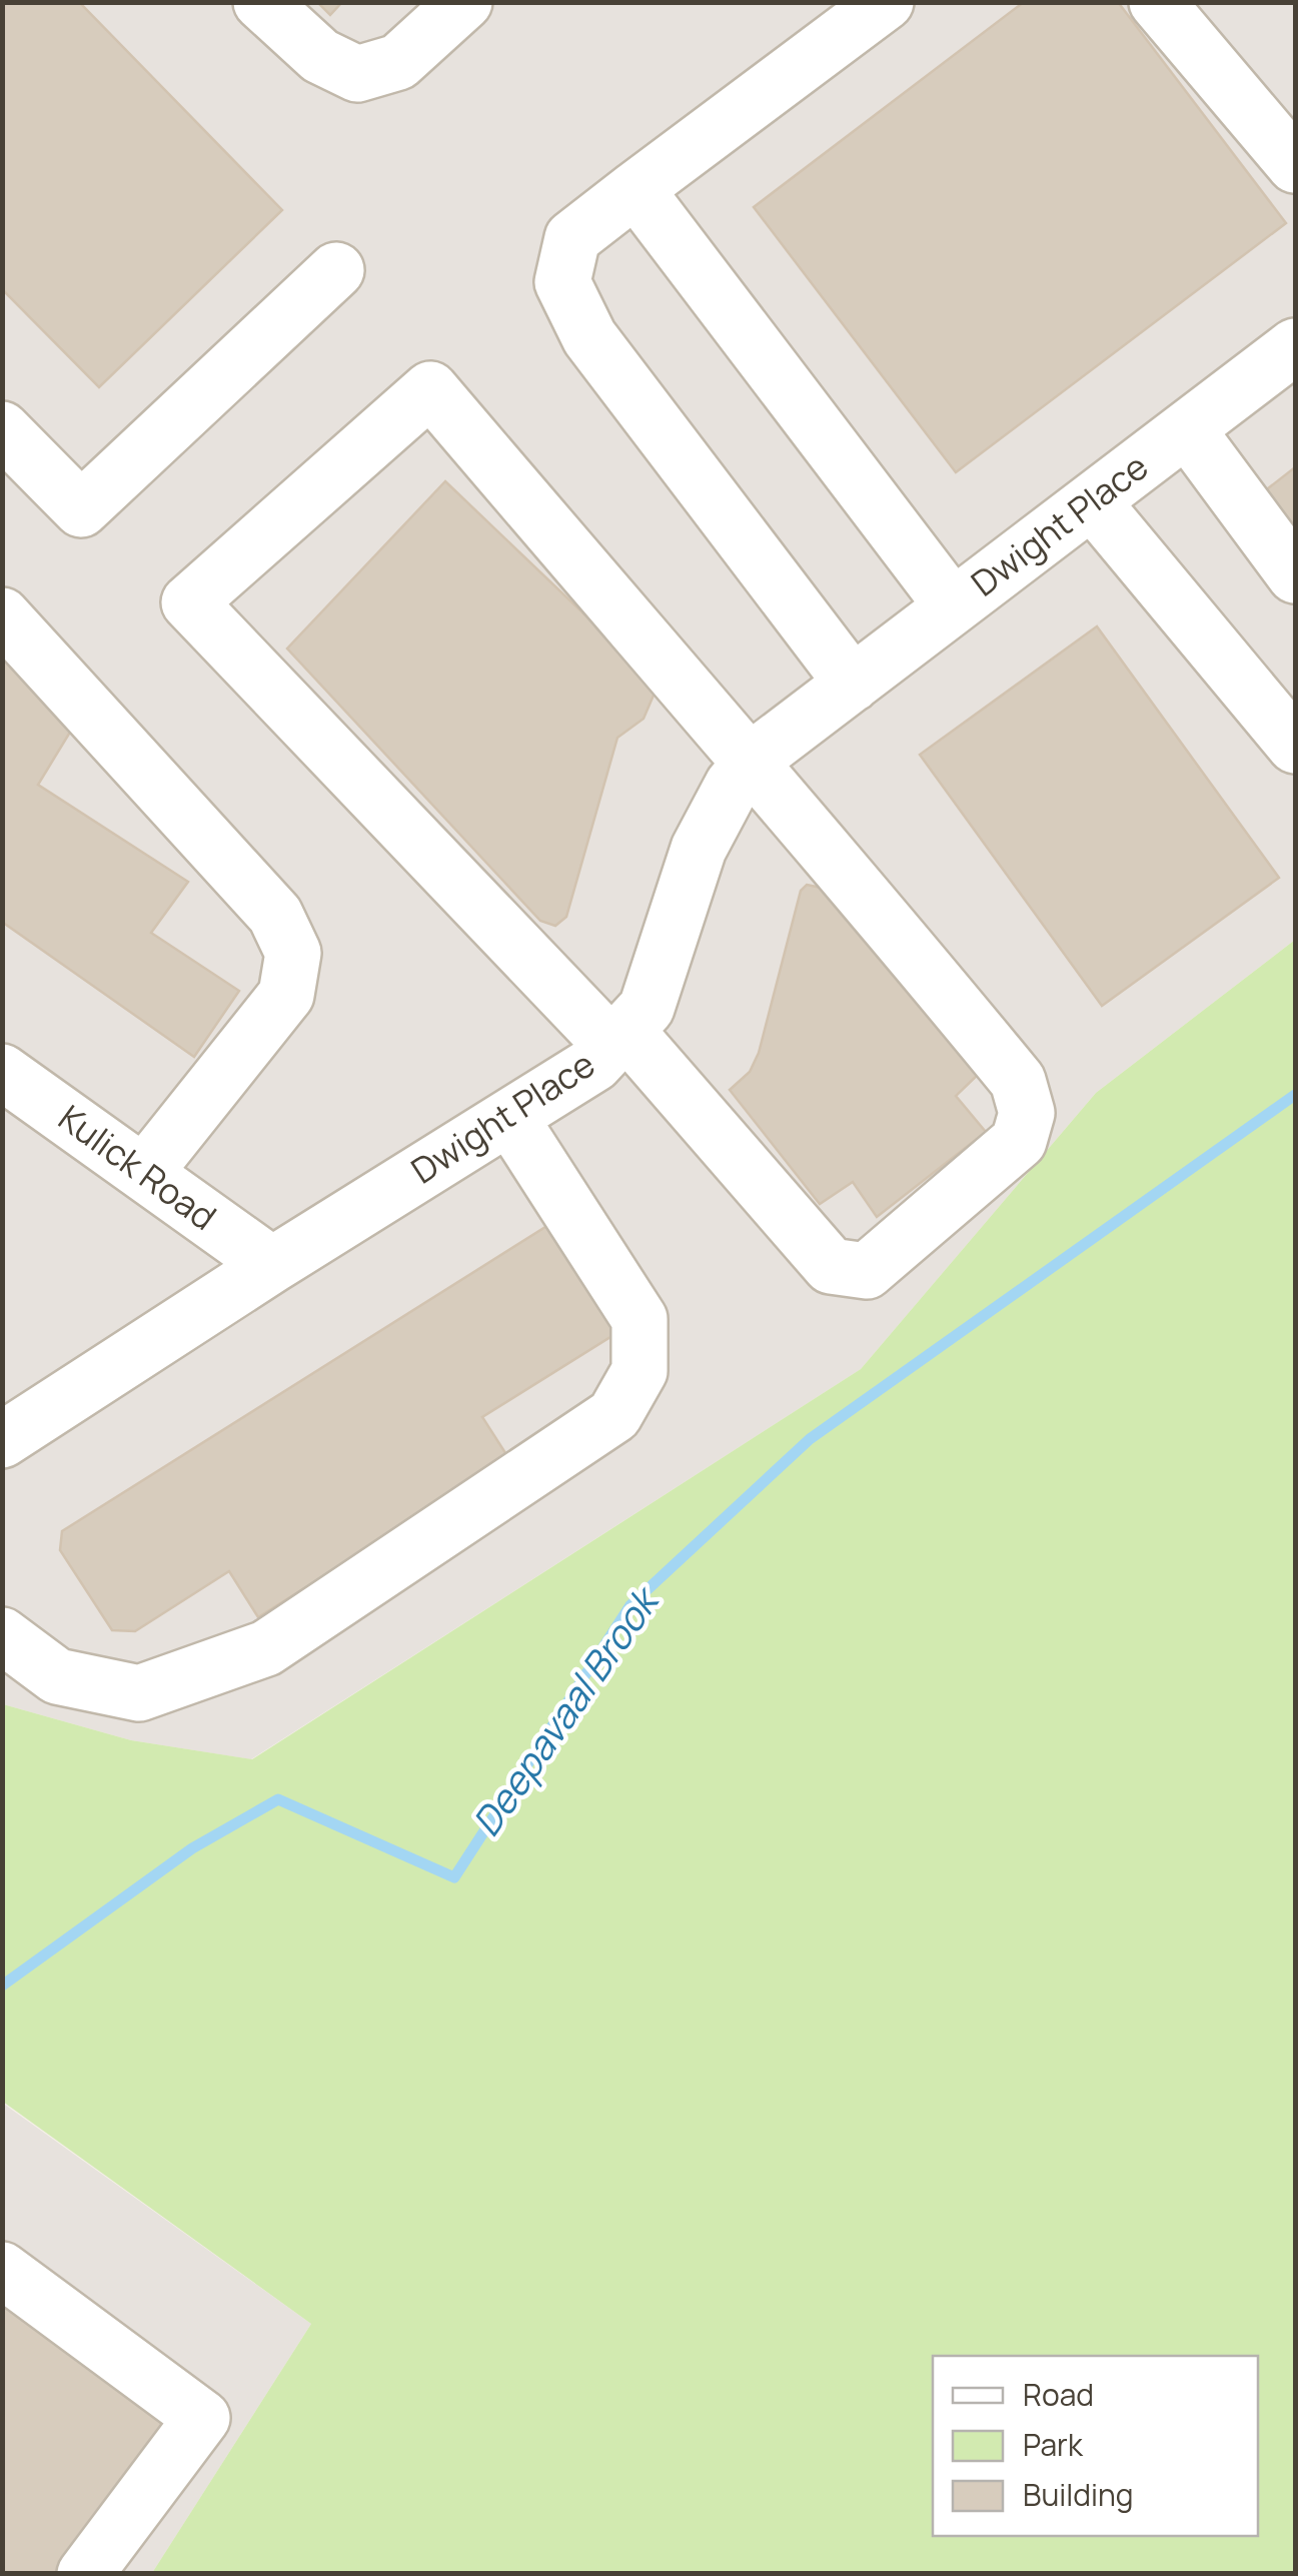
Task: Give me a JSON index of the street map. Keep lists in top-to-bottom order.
{
  "streets": {
    "street": ["Dwight Place", "Kulick Road"]
  },
  "crossings": [
    ["Dwight Place", "Kulick Road"]
  ],
  "water": ["Deepavaal Brook"],
  "legend": ["Road", "Park", "Building"]
}
